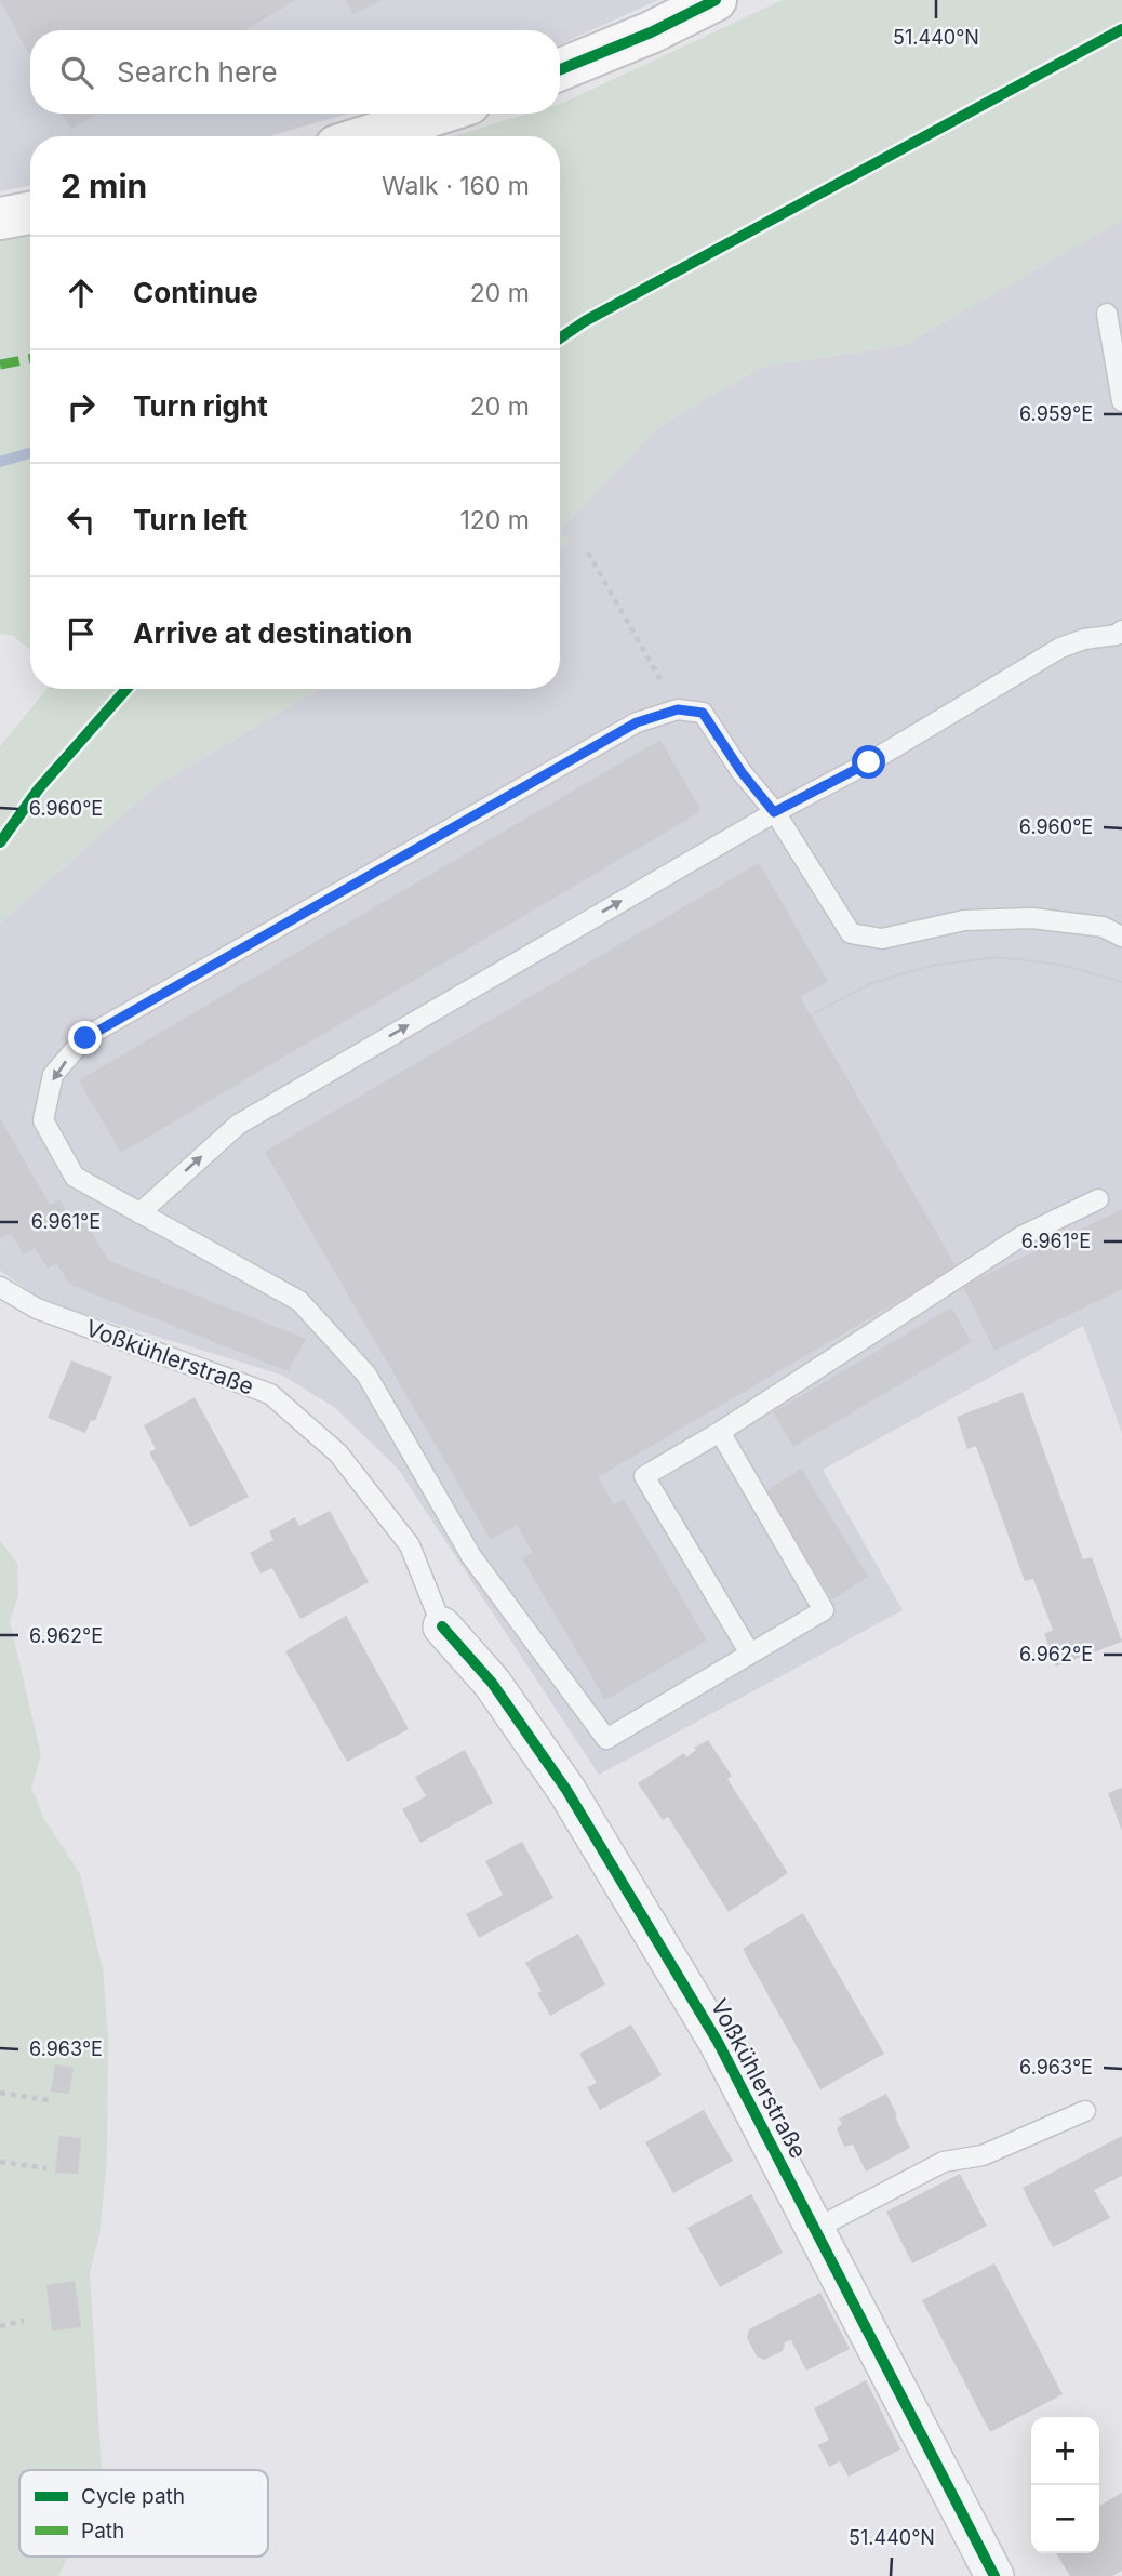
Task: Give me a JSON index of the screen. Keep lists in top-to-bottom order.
{
  "streets": {
    "street": ["Voßkühlerstraße"]
  },
  "legend": ["Cycle path", "Path"],
  "page": {
    "search": "Search here",
    "heading": ["2 min", "Walk · 160 m"],
    "list": [
      ["Continue", "20 m"],
      ["Turn right", "20 m"],
      ["Turn left", "120 m"],
      "Arrive at destination"
    ],
    "map_buttons": ["+", "−"]
  },
  "coordinates": [
    "51.440°N",
    "6.959°E",
    "6.960°E",
    "6.961°E",
    "6.962°E",
    "6.963°E"
  ]
}
